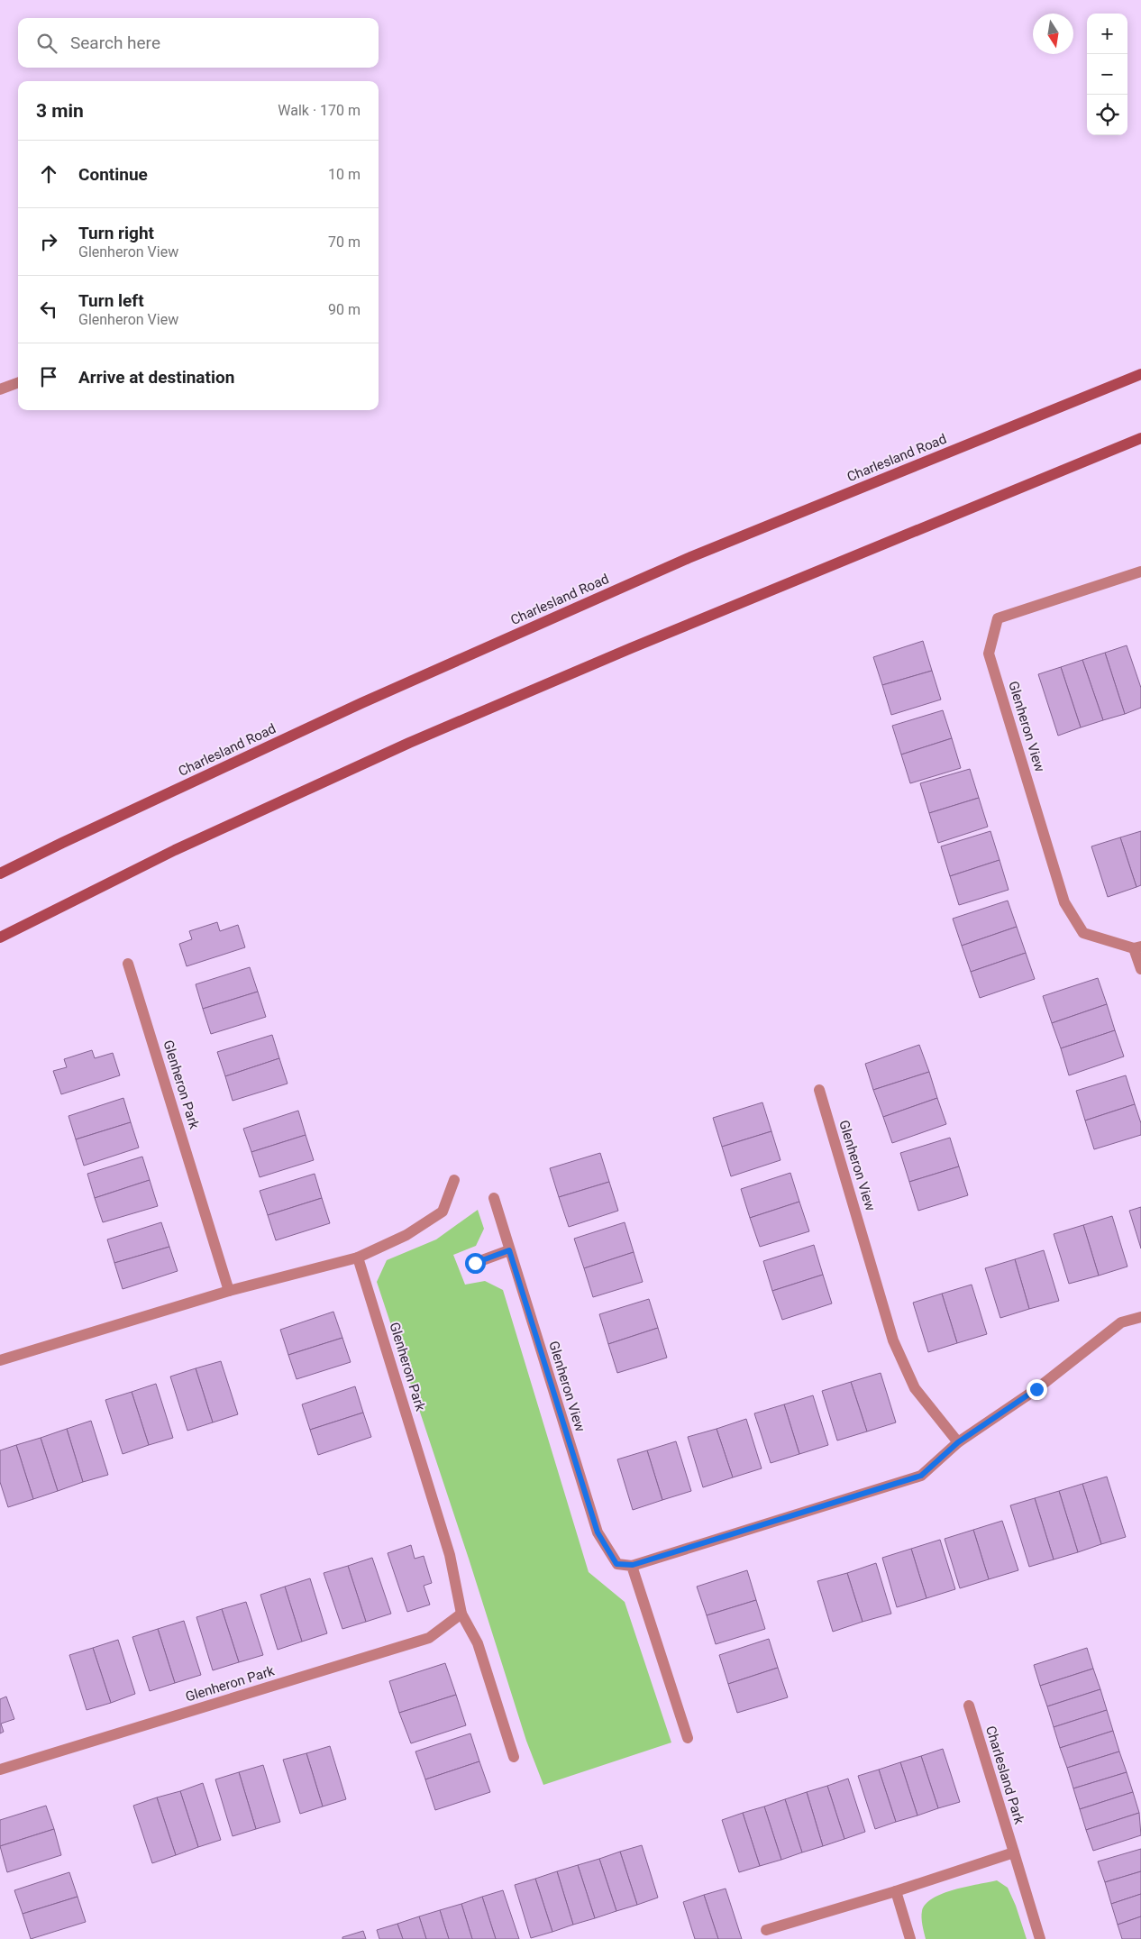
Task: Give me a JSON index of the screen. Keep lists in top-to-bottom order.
{
  "streets": {
    "main road": ["Charlesland Road"],
    "street": ["Glenheron View", "Glenheron Park", "Charlesland Park"]
  },
  "north": "bottom",
  "page": {
    "map_buttons": ["+", "−"],
    "search": "Search here",
    "heading": ["3 min", "Walk · 170 m"],
    "list": [
      ["Continue", "10 m"],
      ["Turn right", "Glenheron View", "70 m"],
      ["Turn left", "Glenheron View", "90 m"],
      "Arrive at destination"
    ]
  }
}
